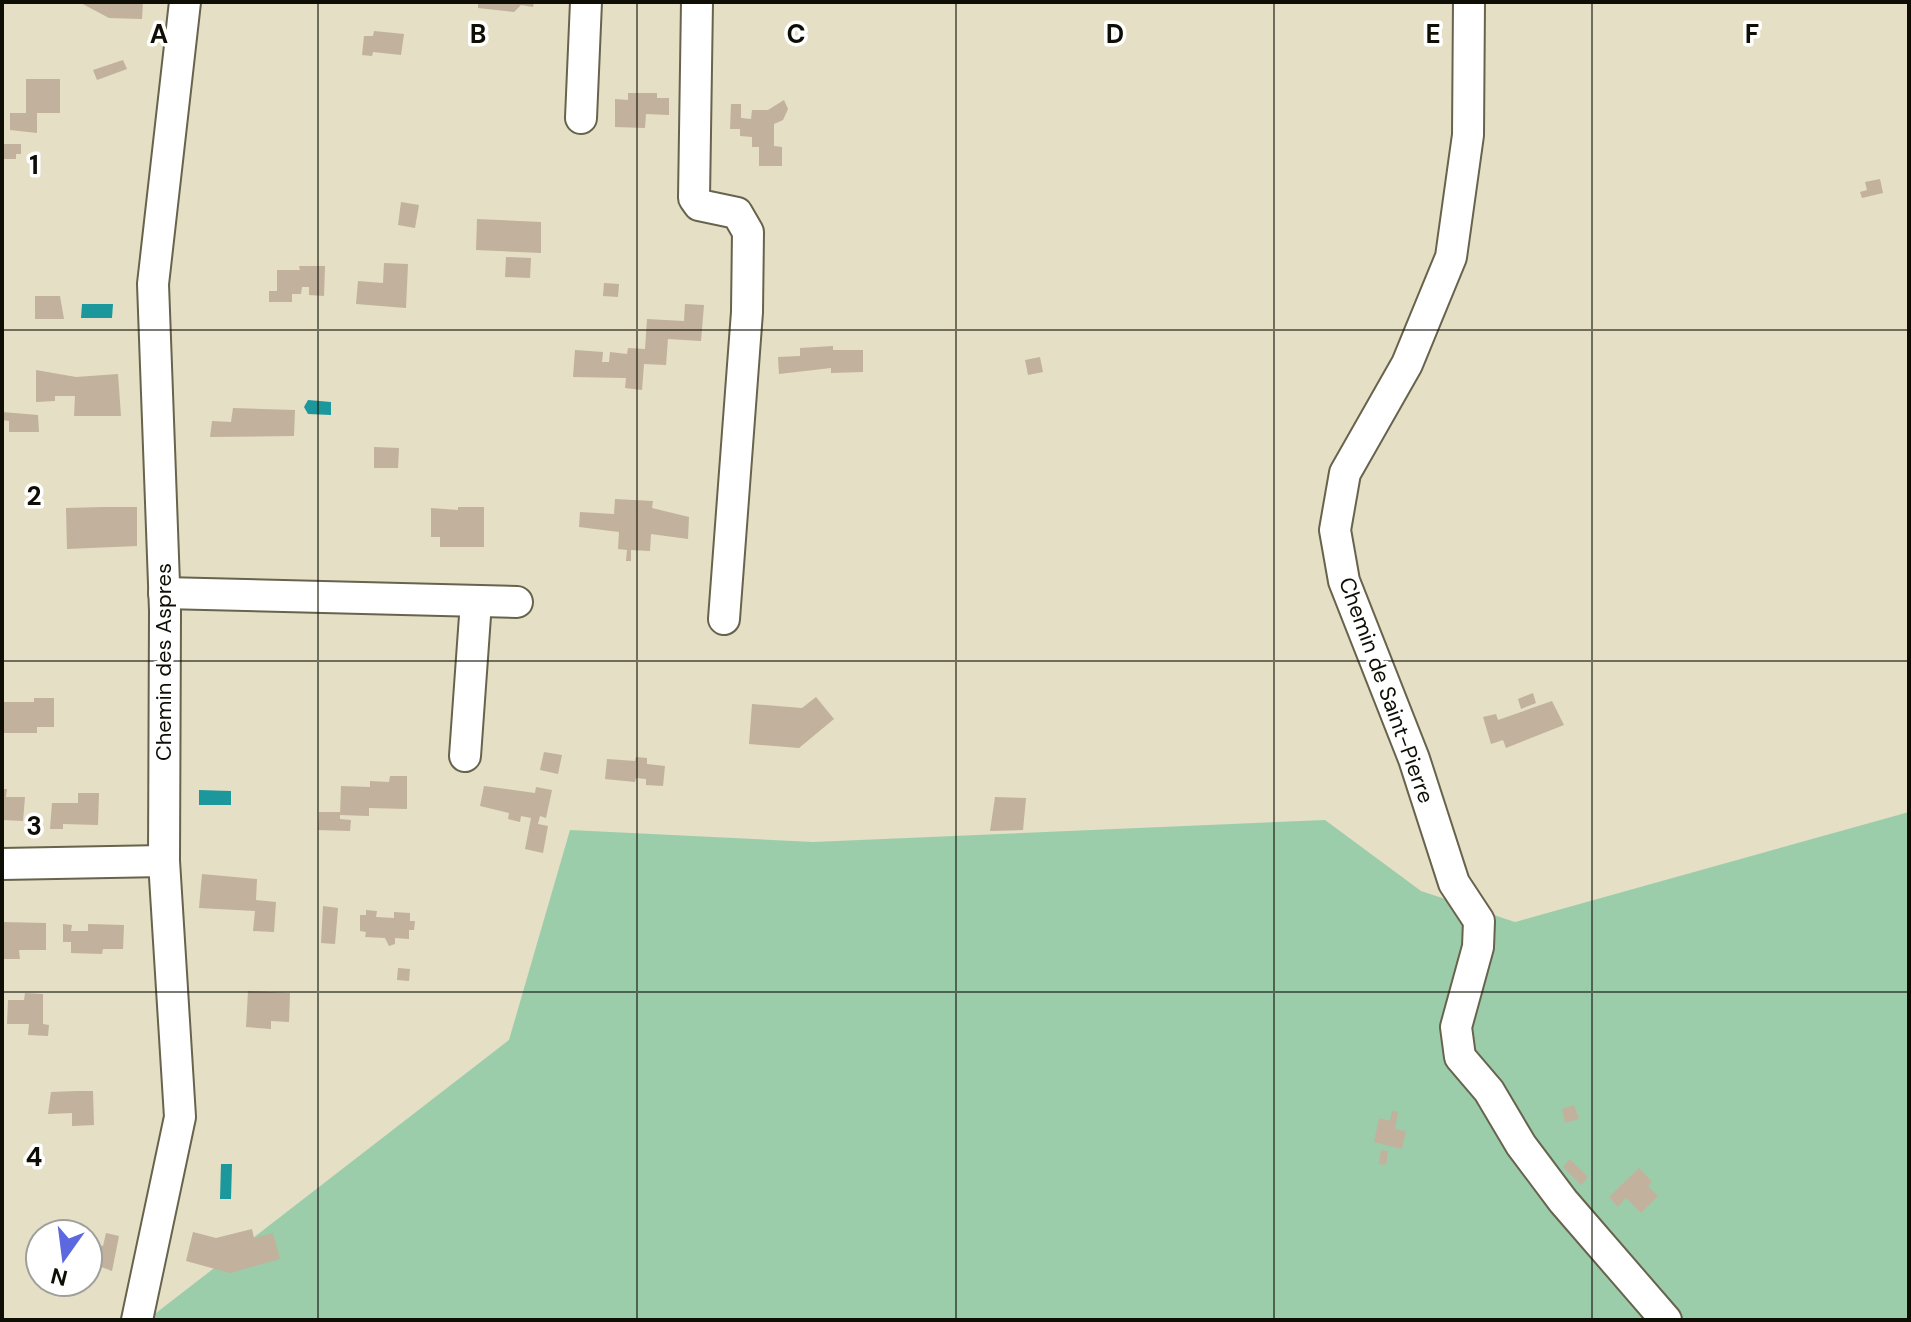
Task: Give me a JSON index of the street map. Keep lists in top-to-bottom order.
{
  "streets": {
    "street": ["Chemin des Aspres", "Chemin de Saint-Pierre"]
  },
  "north": "bottom",
  "grid": {
    "columns": [
      "A",
      "B",
      "C",
      "D",
      "E",
      "F"
    ],
    "rows": [
      "1",
      "2",
      "3",
      "4"
    ]
  }
}
